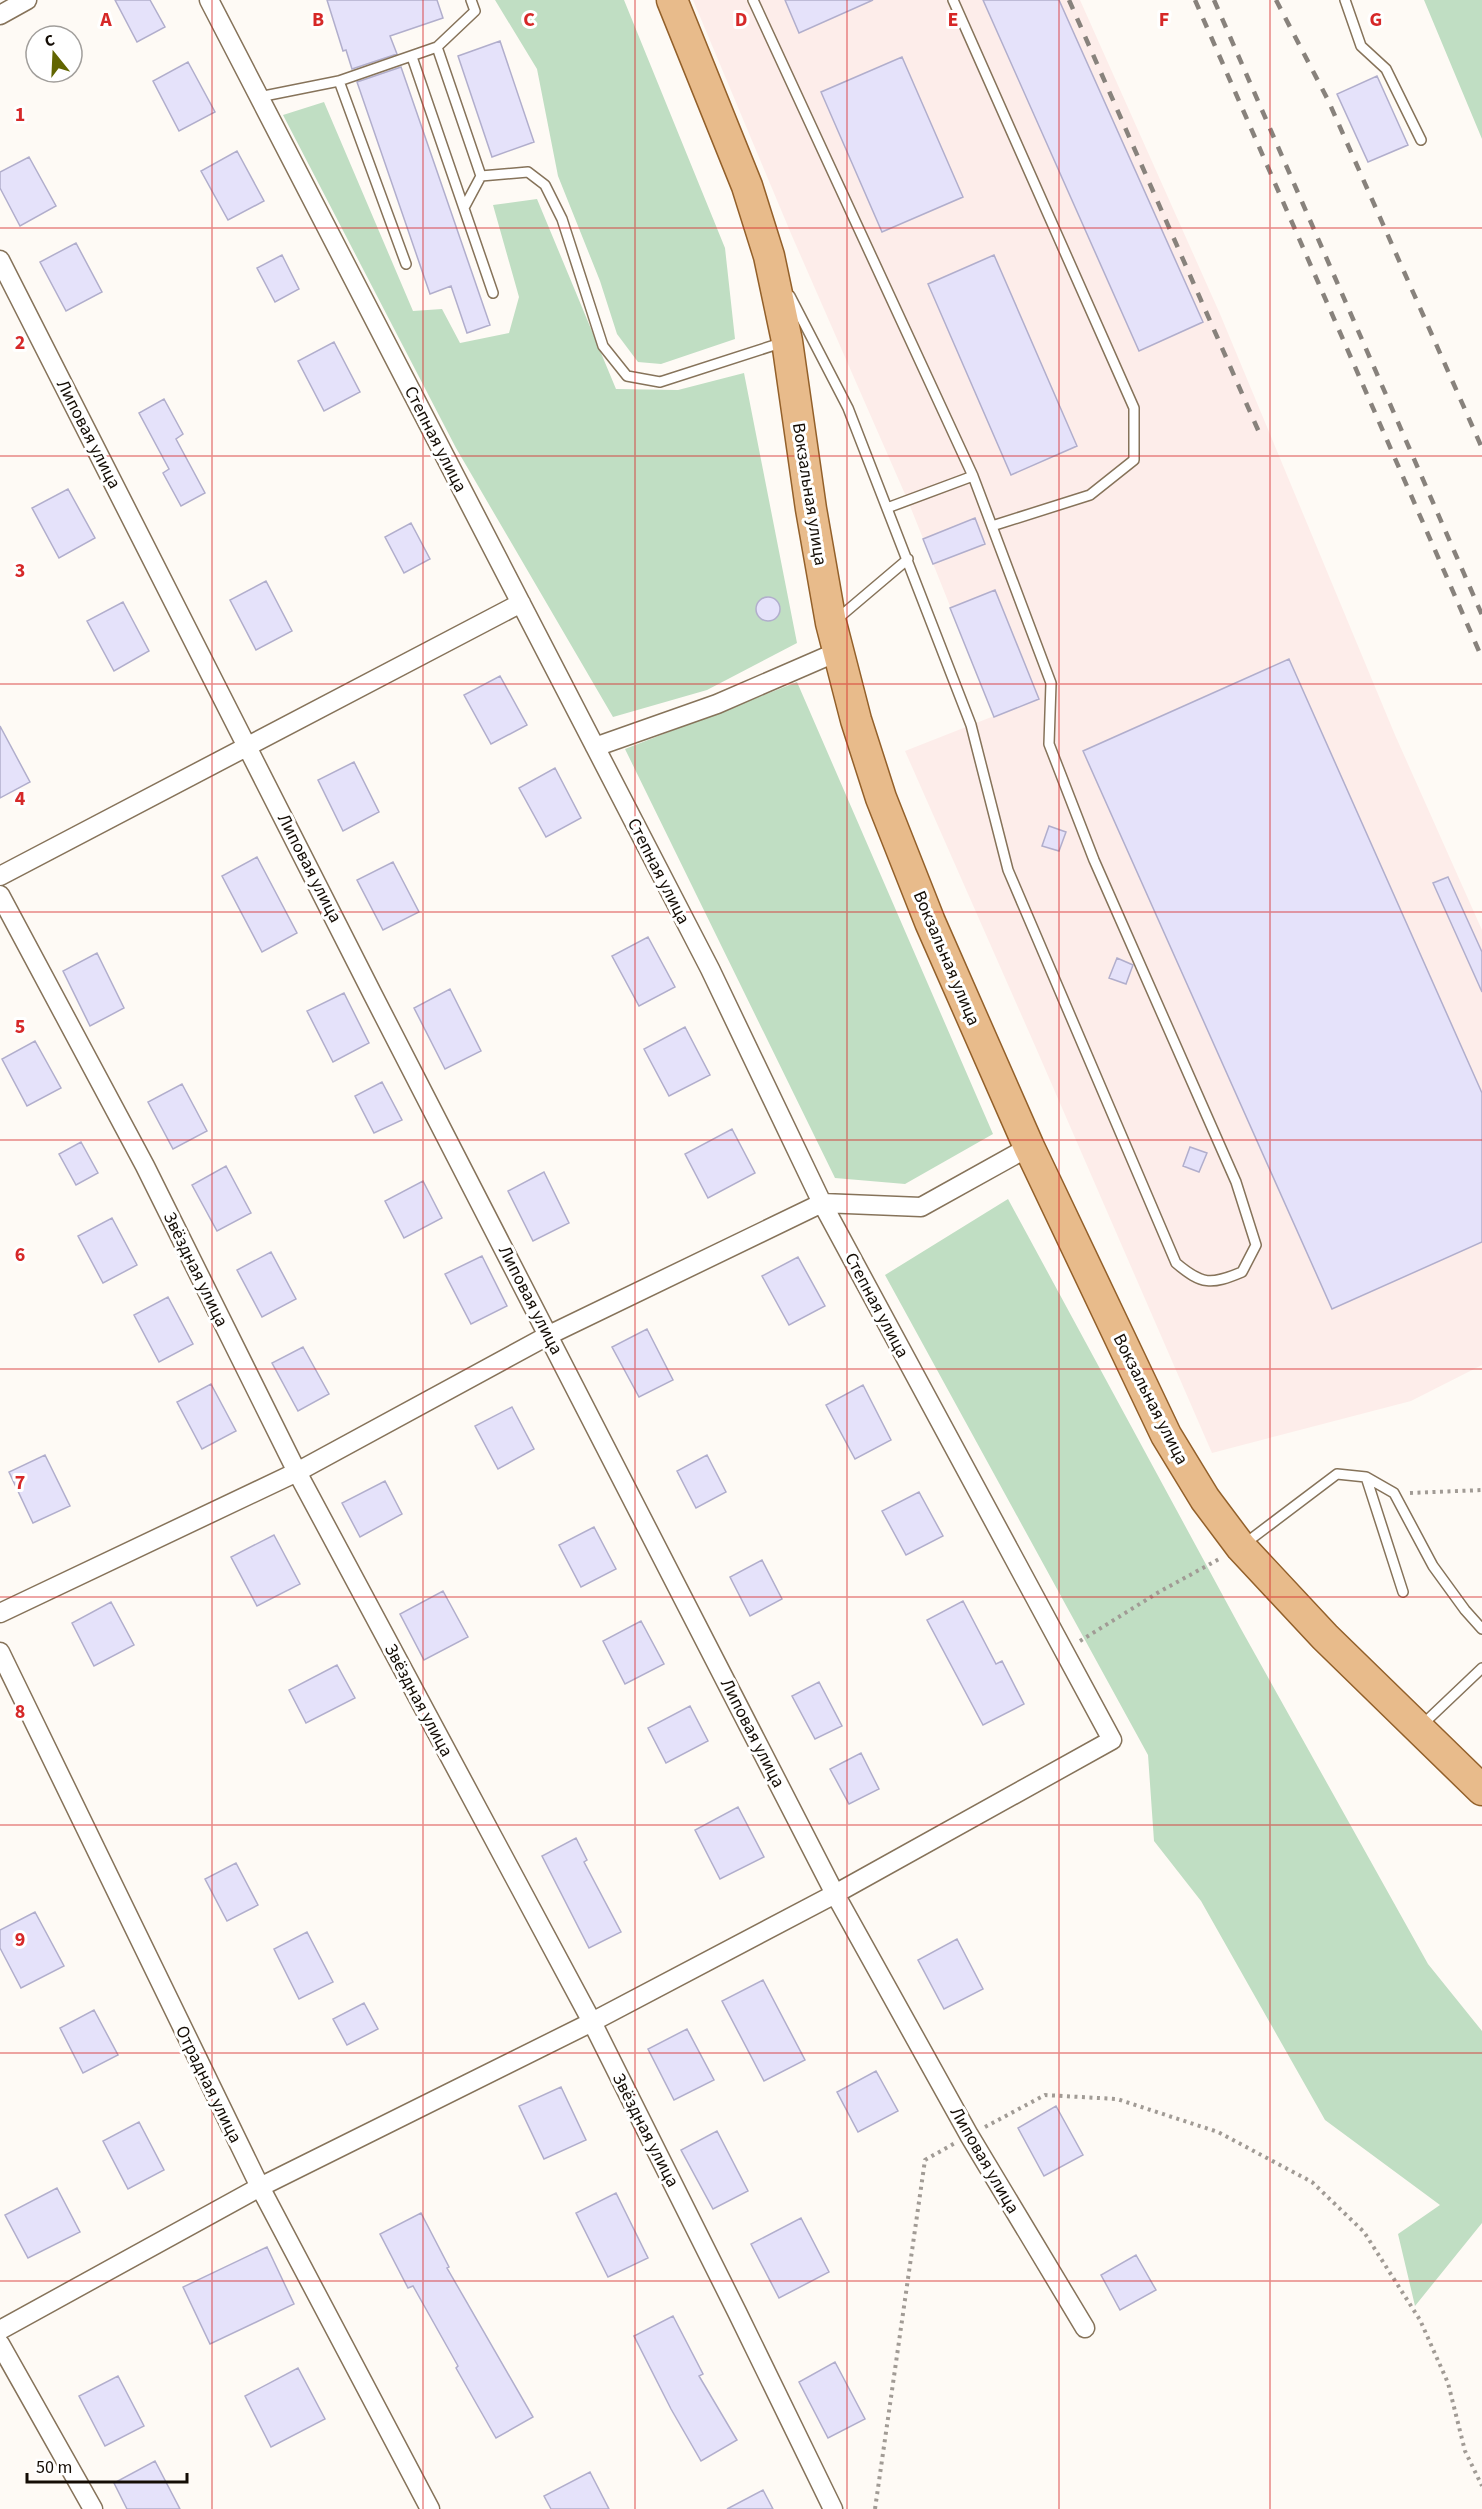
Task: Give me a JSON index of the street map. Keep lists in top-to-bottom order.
{
  "streets": {
    "main road": ["Вокзальная улица"],
    "street": [
      "Липовая улица",
      "Степная улица",
      "Звёздная улица",
      "Отрадная улица"
    ]
  },
  "crossings": [
    ["Липовая улица", "Степная улица"]
  ],
  "scale_bar": "50 m",
  "north": "top",
  "grid": {
    "columns": [
      "A",
      "B",
      "C",
      "D",
      "E",
      "F",
      "G"
    ],
    "rows": [
      "1",
      "2",
      "3",
      "4",
      "5",
      "6",
      "7",
      "8",
      "9"
    ]
  }
}
